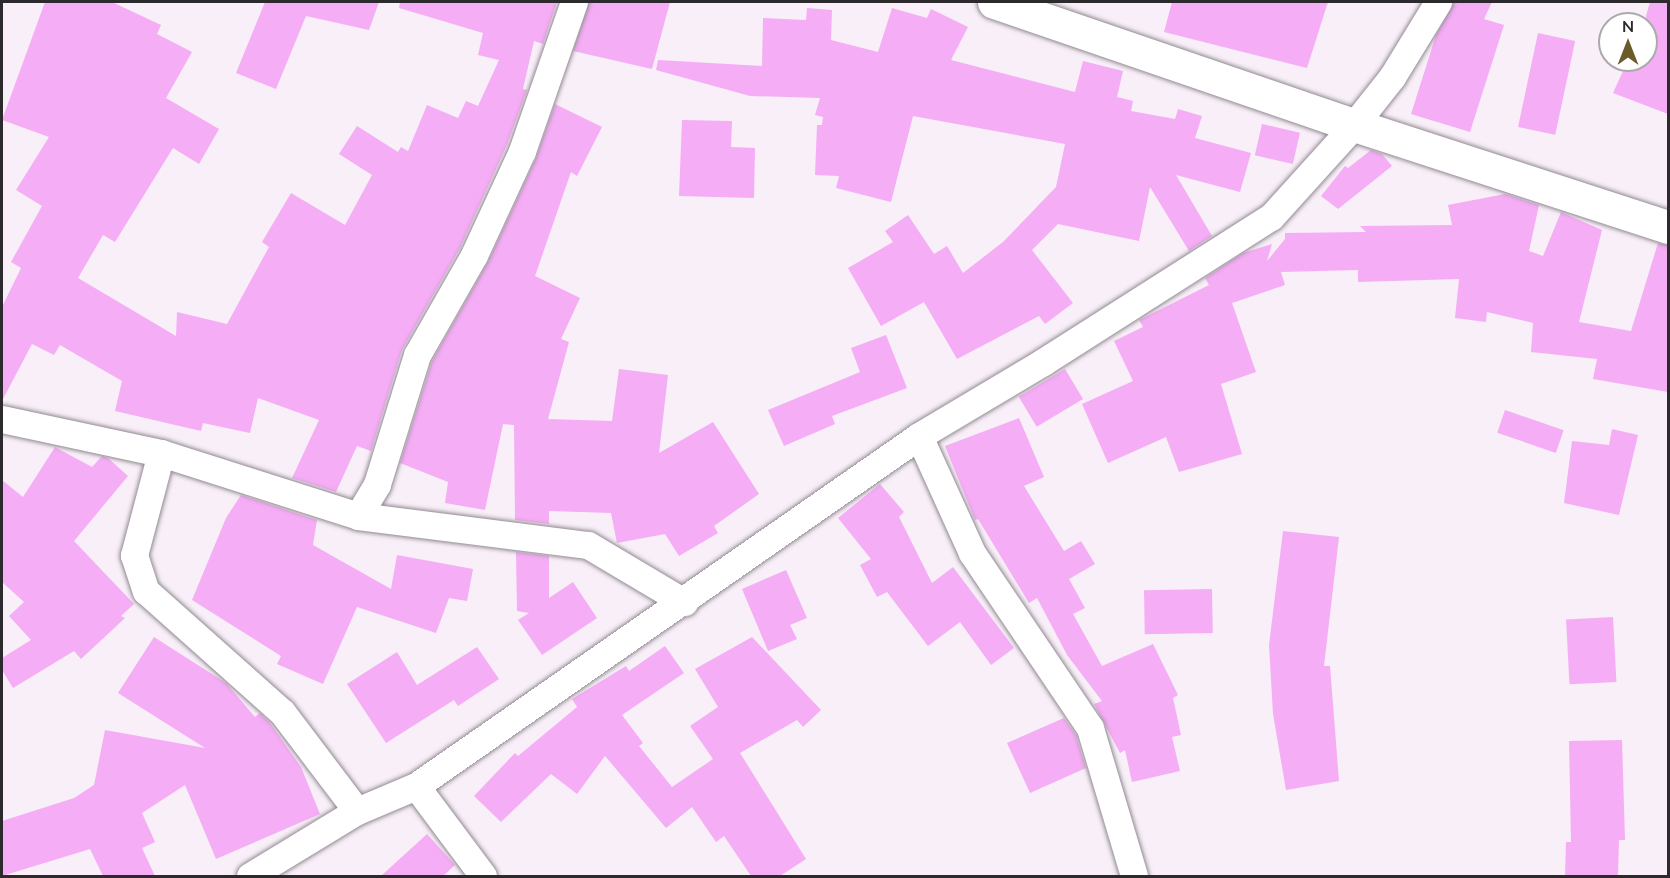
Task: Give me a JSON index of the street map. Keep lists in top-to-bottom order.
{
  "north": "top"
}
